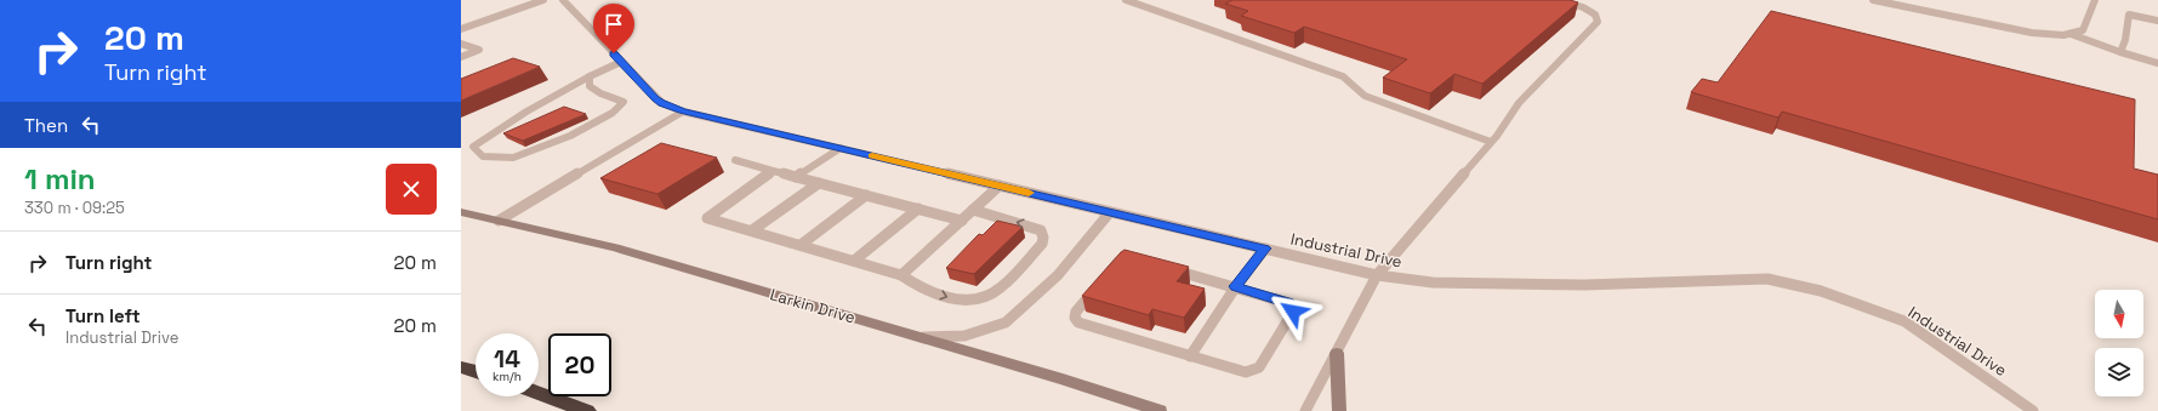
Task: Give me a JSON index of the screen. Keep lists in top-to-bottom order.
{
  "streets": {
    "street": ["Larkin Drive"],
    "lane": ["Industrial Drive"]
  },
  "north": "bottom",
  "page": {
    "turn": ["20 m", "Turn right"],
    "then": "Then",
    "heading": ["1 min", "330 m · 09:25"],
    "list": [
      {
        "name": "Turn right",
        "value": "20 m"
      },
      {
        "name": "Turn left",
        "note": "Industrial Drive",
        "value": "20 m"
      }
    ],
    "speed": "14 km/h",
    "limit": "20"
  }
}
